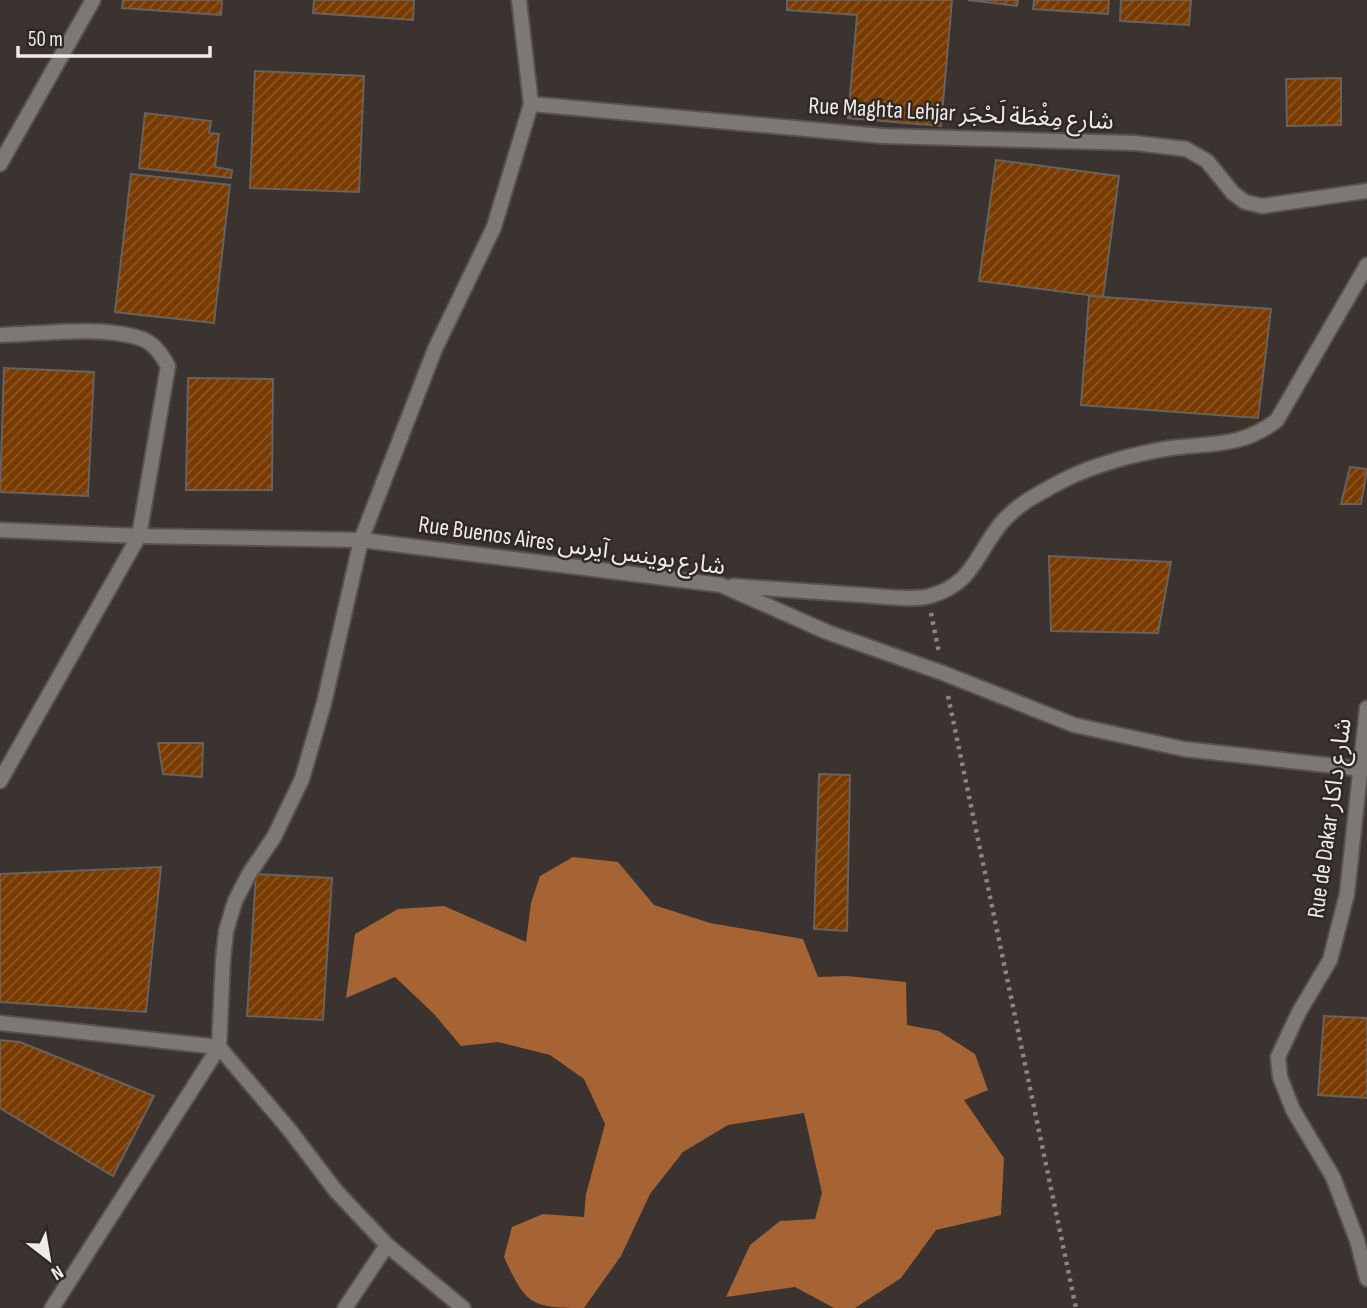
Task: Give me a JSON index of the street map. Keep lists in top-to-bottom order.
{
  "streets": {
    "street": ["Rue Maghta Lehjar شارع مِغْطَة لَحْجَر", "Rue Buenos Aires شارع بوينس آيرس", "Rue de Dakar شارع داكار"]
  },
  "crossings": [
    ["Rue Buenos Aires شارع بوينس آيرس", "Rue de Dakar شارع داكار"]
  ],
  "scale_bar": "50 m",
  "north": "bottom right"
}
